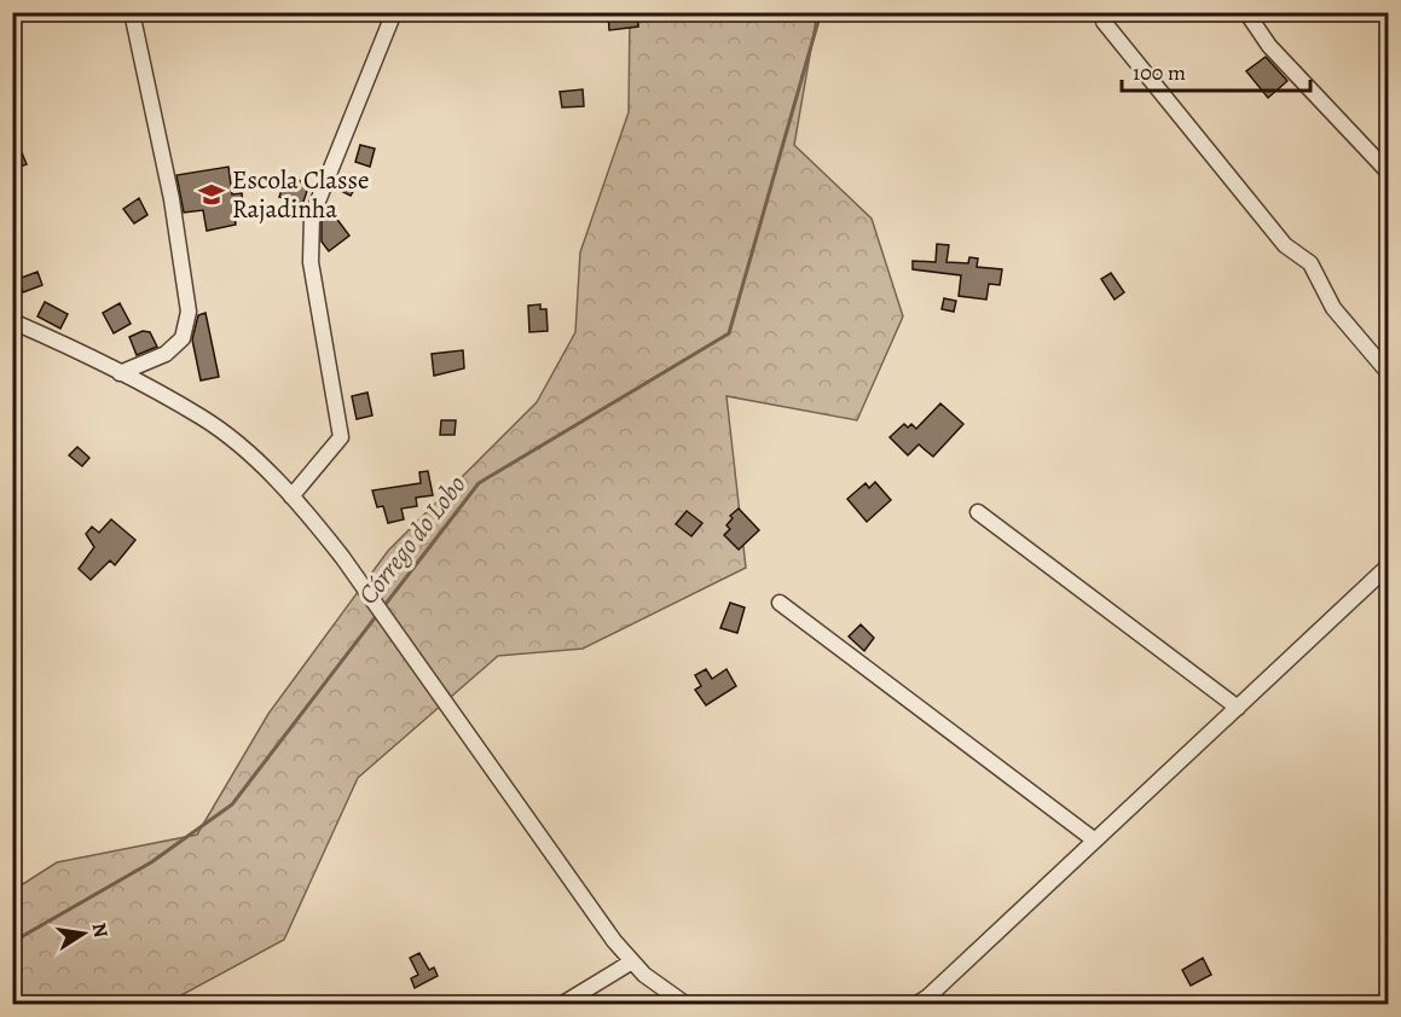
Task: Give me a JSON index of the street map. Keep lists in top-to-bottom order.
{
  "water": ["Córrego do Lobo"],
  "places": {
    "school or university": ["Escola Classe Rajadinha"]
  },
  "scale_bar": "100 m",
  "north": "right"
}
